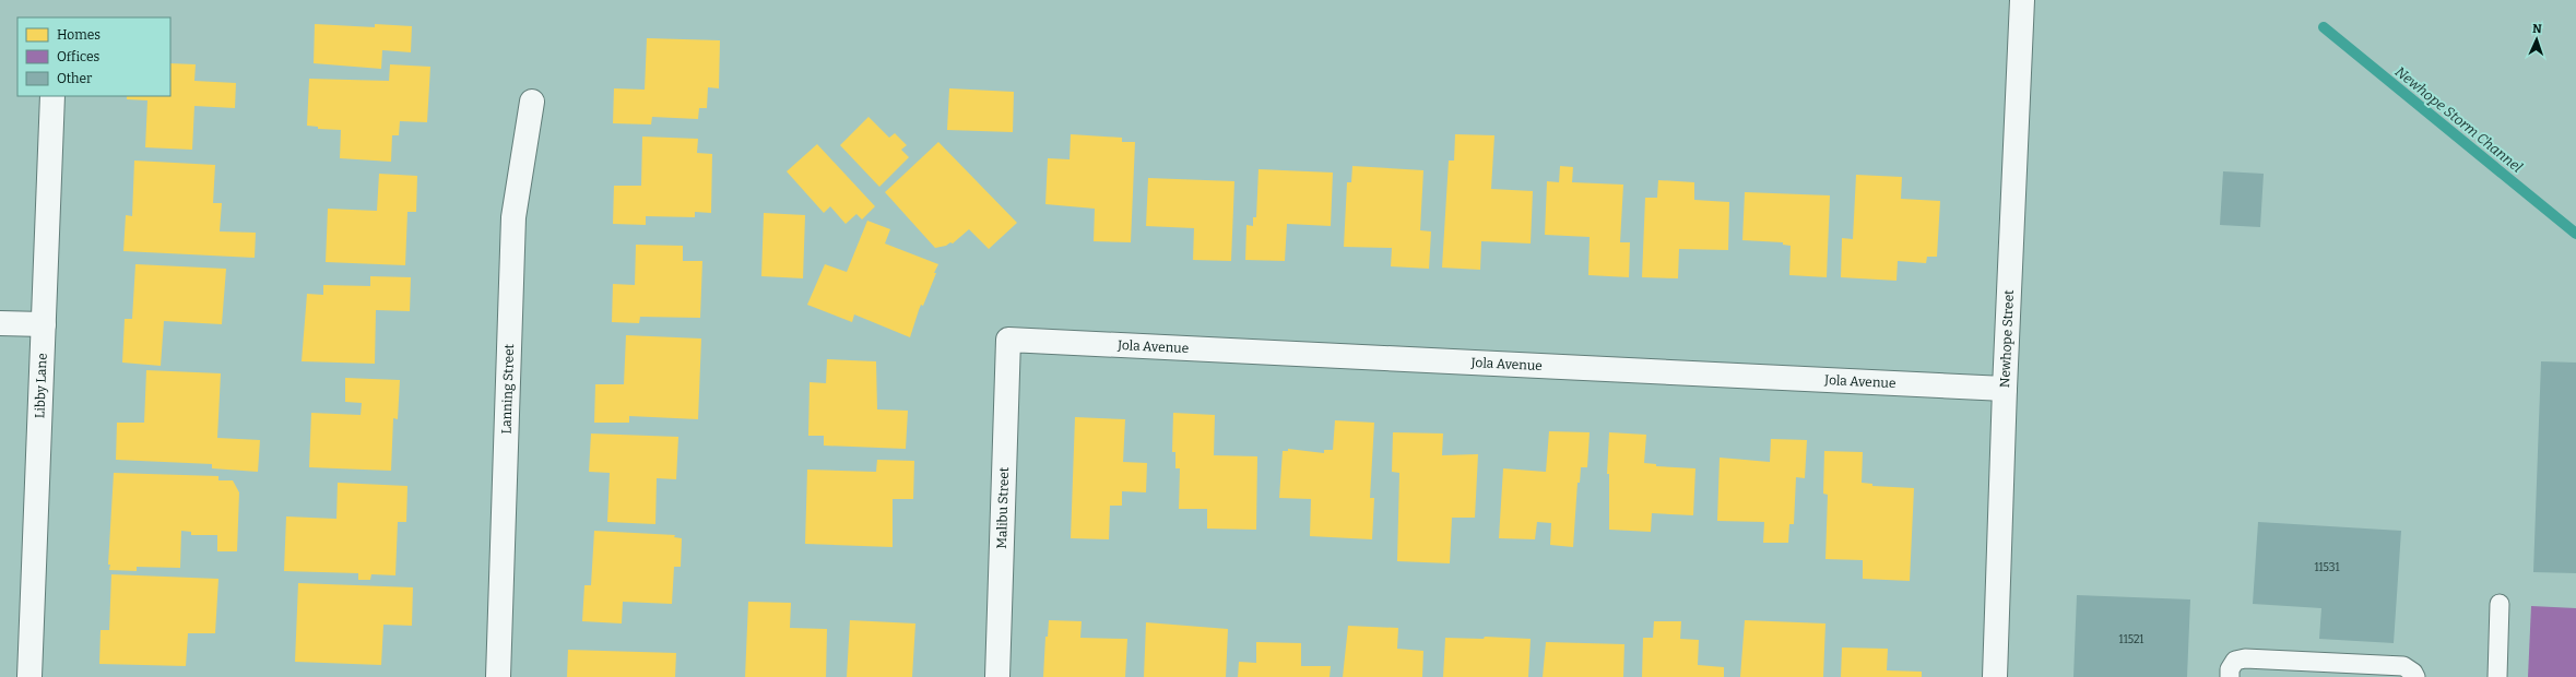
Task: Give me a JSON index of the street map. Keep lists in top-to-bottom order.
{
  "streets": {
    "street": [
      "Newhope Street",
      "Jola Avenue",
      "Libby Lane",
      "Lanning Street",
      "Malibu Street"
    ]
  },
  "crossings": [
    ["Newhope Street", "Jola Avenue"],
    ["Jola Avenue", "Malibu Street"]
  ],
  "water": ["Newhope Storm Channel"],
  "house_numbers": ["11531", "11521"],
  "legend": ["Homes", "Offices", "Other"],
  "north": "top"
}
